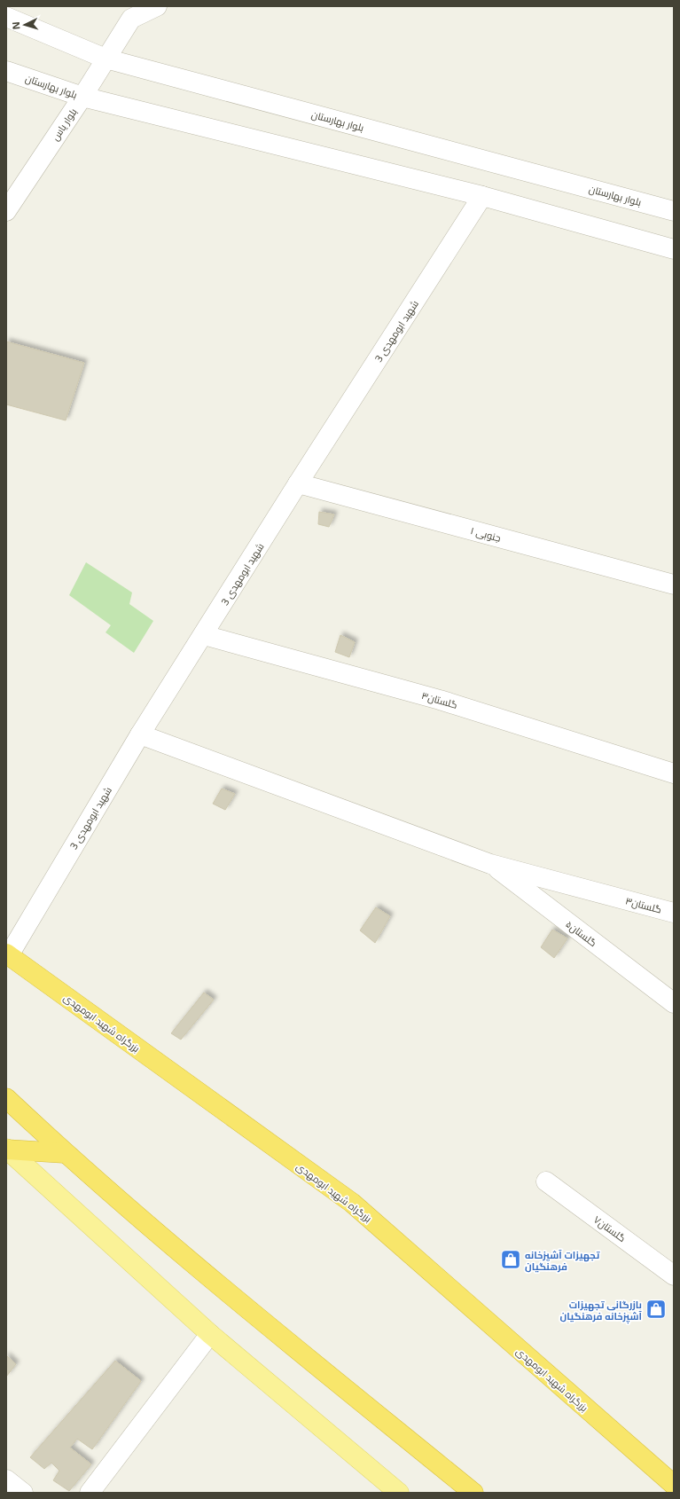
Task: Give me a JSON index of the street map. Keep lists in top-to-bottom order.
{
  "streets": {
    "highway": ["بزرگراه شهید ابومهدی"],
    "street": [
      "بلوار بهارستان",
      "بلوار یاس",
      "شهید ابومهدی 3",
      "جنوبی ۱",
      "گلستان۳",
      "گلستان۵",
      "گلستان۷"
    ]
  },
  "crossings": [
    ["بلوار بهارستان", "بلوار یاس"],
    ["بلوار بهارستان", "شهید ابومهدی 3"],
    ["شهید ابومهدی 3", "جنوبی ۱"],
    ["شهید ابومهدی 3", "گلستان۳"],
    ["شهید ابومهدی 3", "بزرگراه شهید ابومهدی"],
    ["گلستان۳", "گلستان۵"]
  ],
  "places": {
    "shop": ["تجهیزات آشپزخانه فرهنگیان", "بازرگانی تجهیزات آشپزخانه فرهنگیان"]
  },
  "north": "left"
}
